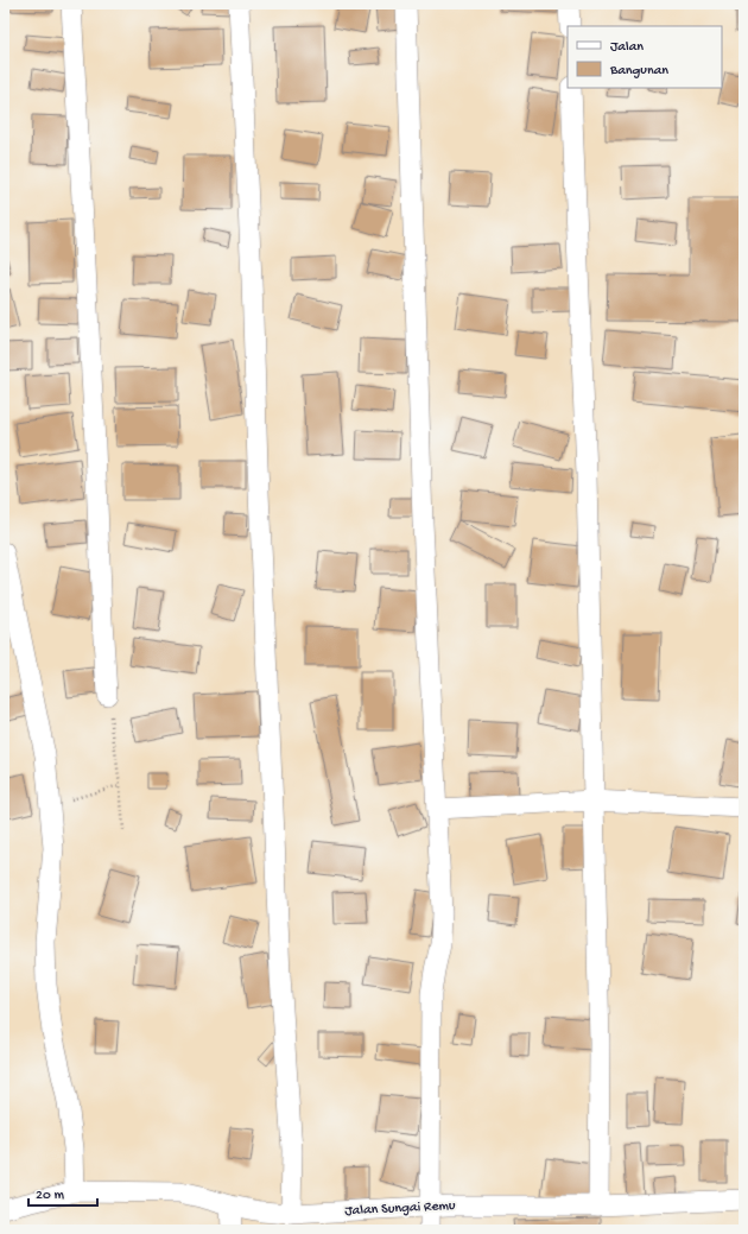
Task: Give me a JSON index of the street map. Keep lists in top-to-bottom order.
{
  "streets": {
    "street": ["Jalan Sungai Remu"]
  },
  "legend": ["Jalan", "Bangunan"],
  "scale_bar": "20 m"
}
